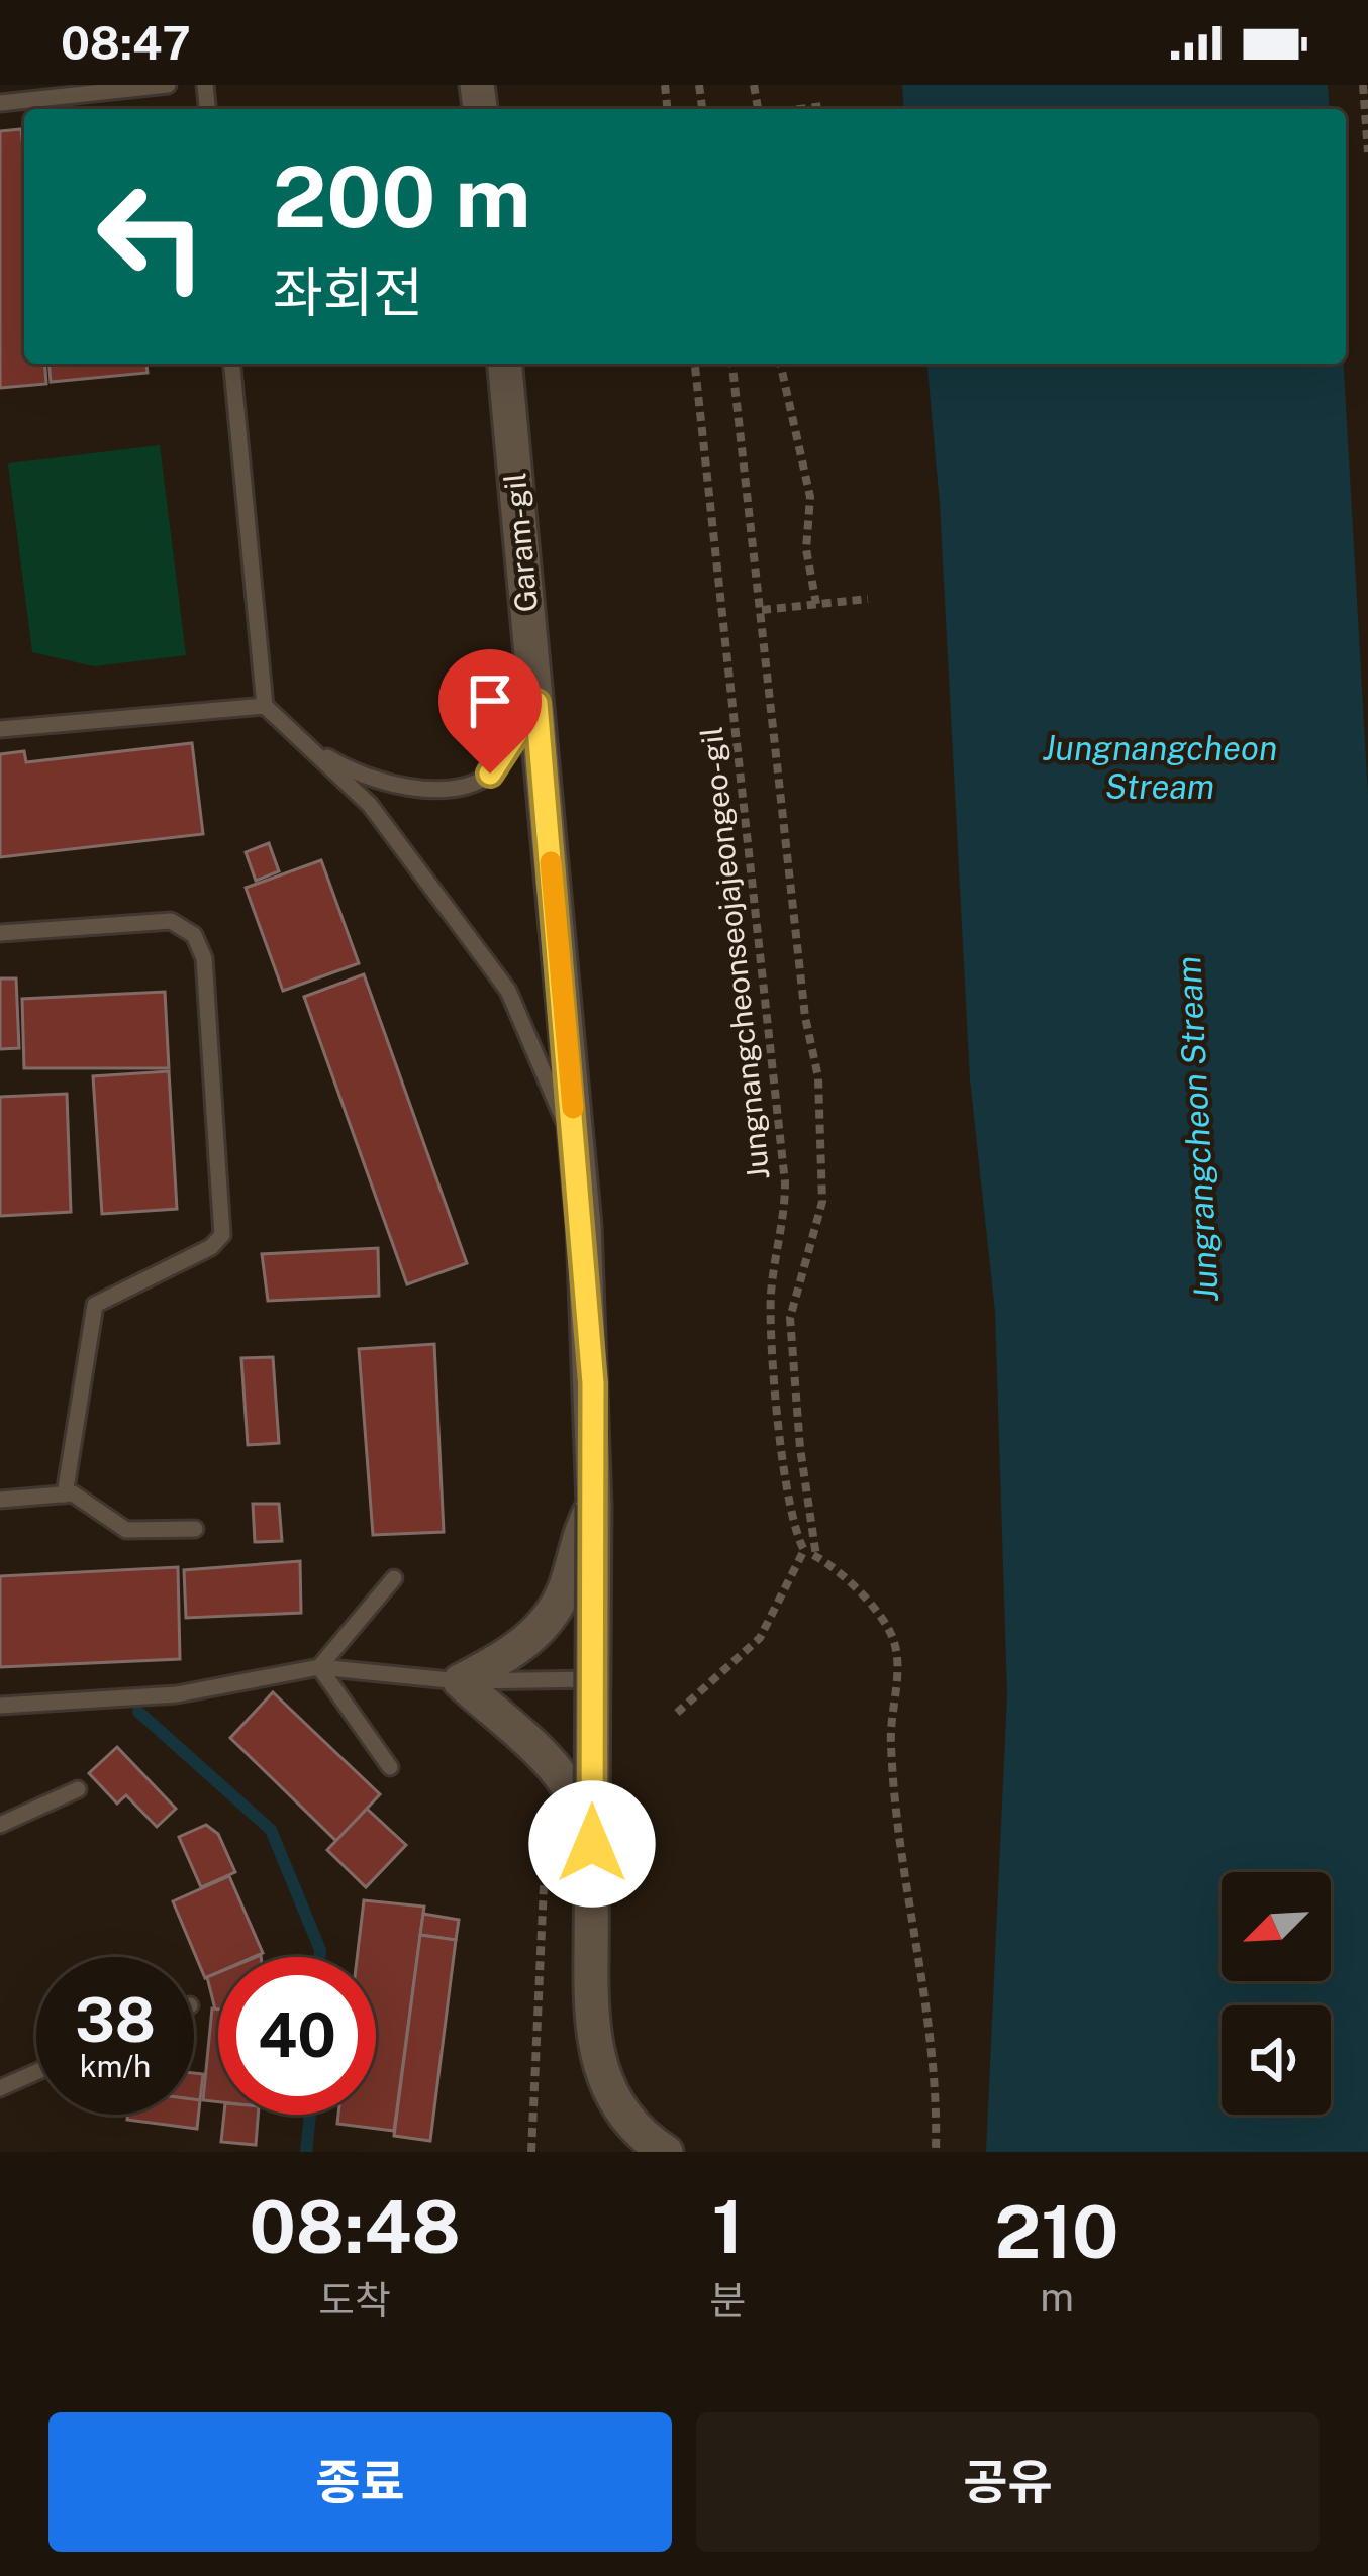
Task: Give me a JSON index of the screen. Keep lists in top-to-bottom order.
{
  "streets": {
    "street": ["Garam-gil"],
    "path": ["Jungnangcheonseojajeongeo-gil"]
  },
  "water": ["Jungnangcheon Stream", "Jungrangcheon Stream"],
  "north": "bottom left",
  "page": {
    "status": "08:47",
    "turn": ["200 m", "좌회전"],
    "speed": "38 km/h",
    "limit": "40",
    "eta": [
      "08:48",
      "도착",
      "1",
      "분",
      "210",
      "m"
    ],
    "buttons": ["종료", "공유"]
  }
}
